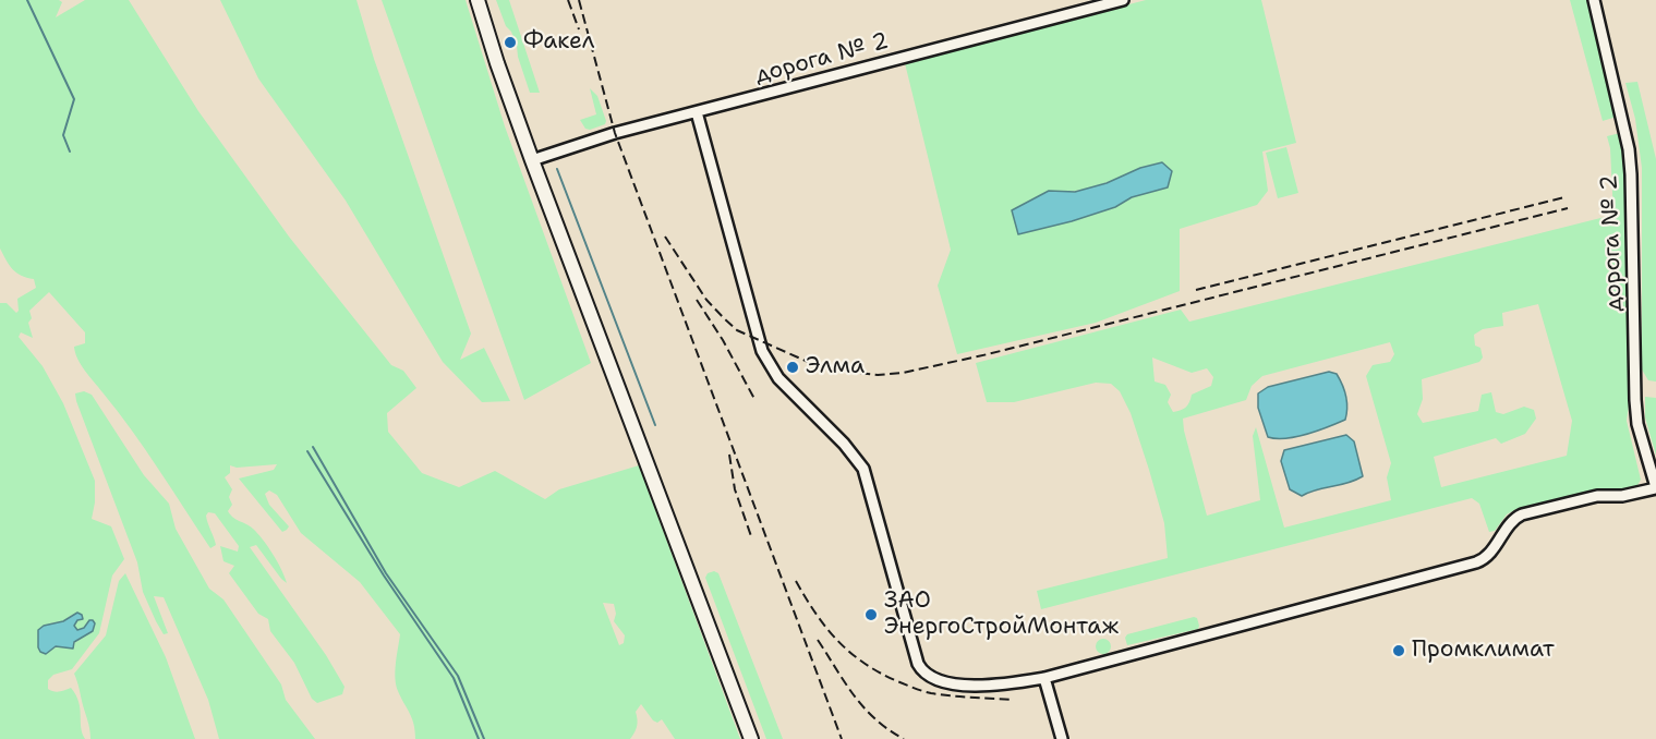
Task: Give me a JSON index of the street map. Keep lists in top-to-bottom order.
{
  "streets": {
    "street": ["дорога № 2"]
  },
  "places": [
    "Факел",
    "Элма",
    "ЗАО ЭнергоСтройМонтаж",
    "Промклимат"
  ]
}
